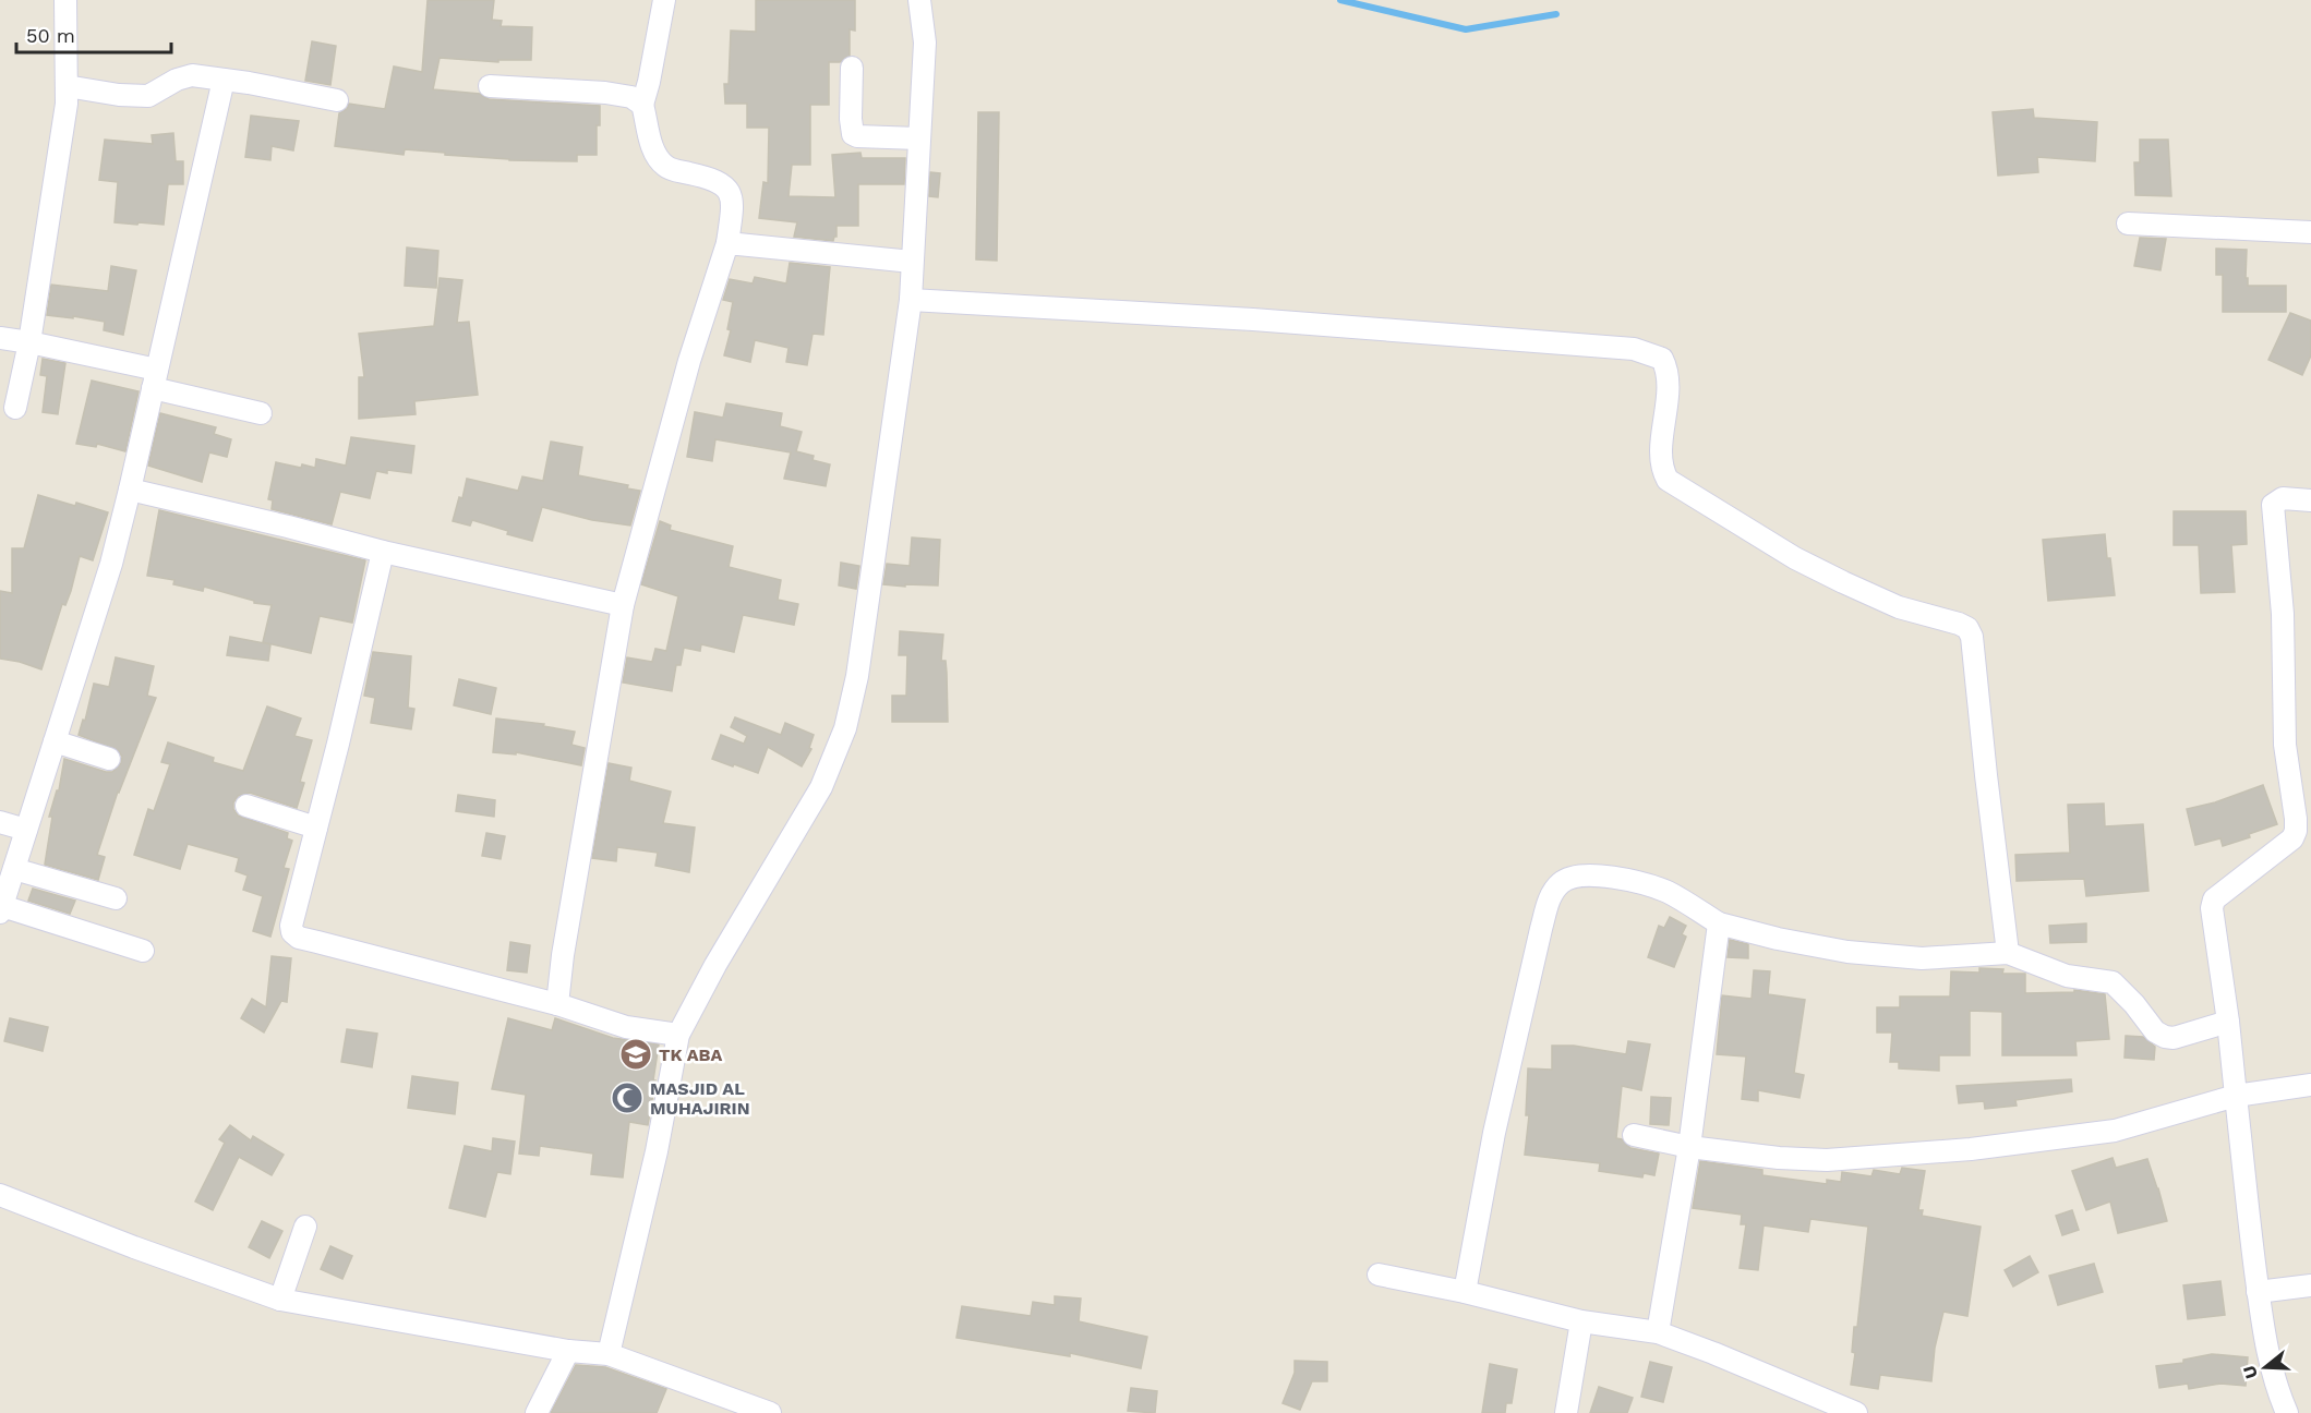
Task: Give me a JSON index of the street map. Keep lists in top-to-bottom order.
{
  "places": {
    "school or university": ["TK ABA"],
    "mosque": ["MASJID AL MUHAJIRIN"]
  },
  "scale_bar": "50 m",
  "north": "left"
}
